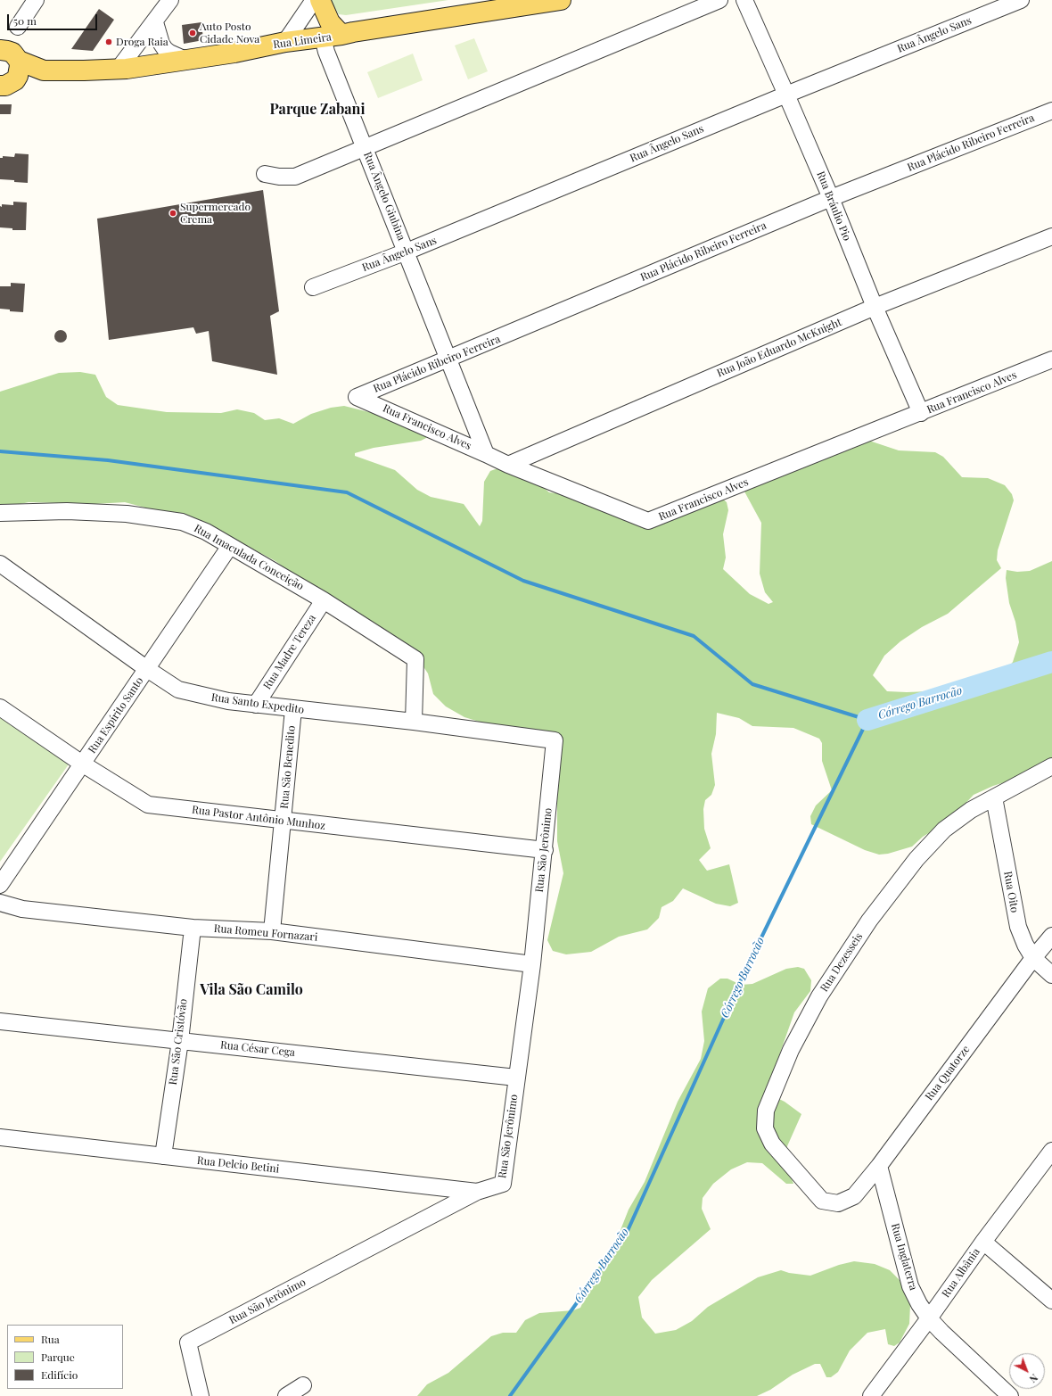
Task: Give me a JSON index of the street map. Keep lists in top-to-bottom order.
{
  "streets": {
    "main road": ["Rua Limeira"],
    "street": [
      "Rua Ângelo Sans",
      "Rua Plácido Ribeiro Ferreira",
      "Rua Ângelo Giubina",
      "Rua Bráulio Pio",
      "Rua João Eduardo McKnight",
      "Rua Francisco Alves",
      "Rua Imaculada Conceição",
      "Rua Madre Tereza",
      "Rua Santo Expedito",
      "Rua Espírito Santo",
      "Rua São Benedito",
      "Rua Pastor Antônio Munhoz",
      "Rua São Jerônimo",
      "Rua Oito",
      "Rua Romeu Fornazari",
      "Rua Dezesseis",
      "Rua São Cristóvão",
      "Rua César Cega",
      "Rua Quatorze",
      "Rua Delcio Betini",
      "Rua Inglaterra",
      "Rua Albânia"
    ]
  },
  "crossings": [
    ["Rua Ângelo Sans", "Rua Ângelo Giubina"],
    ["Rua Ângelo Sans", "Rua Bráulio Pio"],
    ["Rua Limeira", "Rua Ângelo Giubina"],
    ["Rua Plácido Ribeiro Ferreira", "Rua Ângelo Giubina"],
    ["Rua Plácido Ribeiro Ferreira", "Rua Bráulio Pio"],
    ["Rua Plácido Ribeiro Ferreira", "Rua Francisco Alves"],
    ["Rua Ângelo Giubina", "Rua Francisco Alves"],
    ["Rua Bráulio Pio", "Rua João Eduardo McKnight"],
    ["Rua Bráulio Pio", "Rua Francisco Alves"],
    ["Rua João Eduardo McKnight", "Rua Francisco Alves"],
    ["Rua Imaculada Conceição", "Rua Madre Tereza"],
    ["Rua Imaculada Conceição", "Rua Santo Expedito"],
    ["Rua Imaculada Conceição", "Rua Espírito Santo"],
    ["Rua Madre Tereza", "Rua Santo Expedito"],
    ["Rua Santo Expedito", "Rua Espírito Santo"],
    ["Rua Santo Expedito", "Rua São Benedito"],
    ["Rua Santo Expedito", "Rua São Jerônimo"],
    ["Rua Espírito Santo", "Rua Pastor Antônio Munhoz"],
    ["Rua São Benedito", "Rua Pastor Antônio Munhoz"],
    ["Rua São Benedito", "Rua Romeu Fornazari"],
    ["Rua Pastor Antônio Munhoz", "Rua São Jerônimo"],
    ["Rua São Jerônimo", "Rua Romeu Fornazari"],
    ["Rua São Jerônimo", "Rua César Cega"],
    ["Rua São Jerônimo", "Rua Delcio Betini"],
    ["Rua Oito", "Rua Dezesseis"],
    ["Rua Oito", "Rua Quatorze"],
    ["Rua Romeu Fornazari", "Rua São Cristóvão"],
    ["Rua Dezesseis", "Rua Quatorze"],
    ["Rua São Cristóvão", "Rua César Cega"],
    ["Rua São Cristóvão", "Rua Delcio Betini"],
    ["Rua Quatorze", "Rua Inglaterra"],
    ["Rua Inglaterra", "Rua Albânia"]
  ],
  "districts": ["Parque Zabani", "Vila São Camilo"],
  "water": ["Córrego Barrocão"],
  "places": ["Auto Posto Cidade Nova", "Droga Raia", "Supermercado Crema"],
  "legend": ["Rua", "Parque", "Edifício"],
  "scale_bar": "50 m",
  "north": "bottom right"
}
